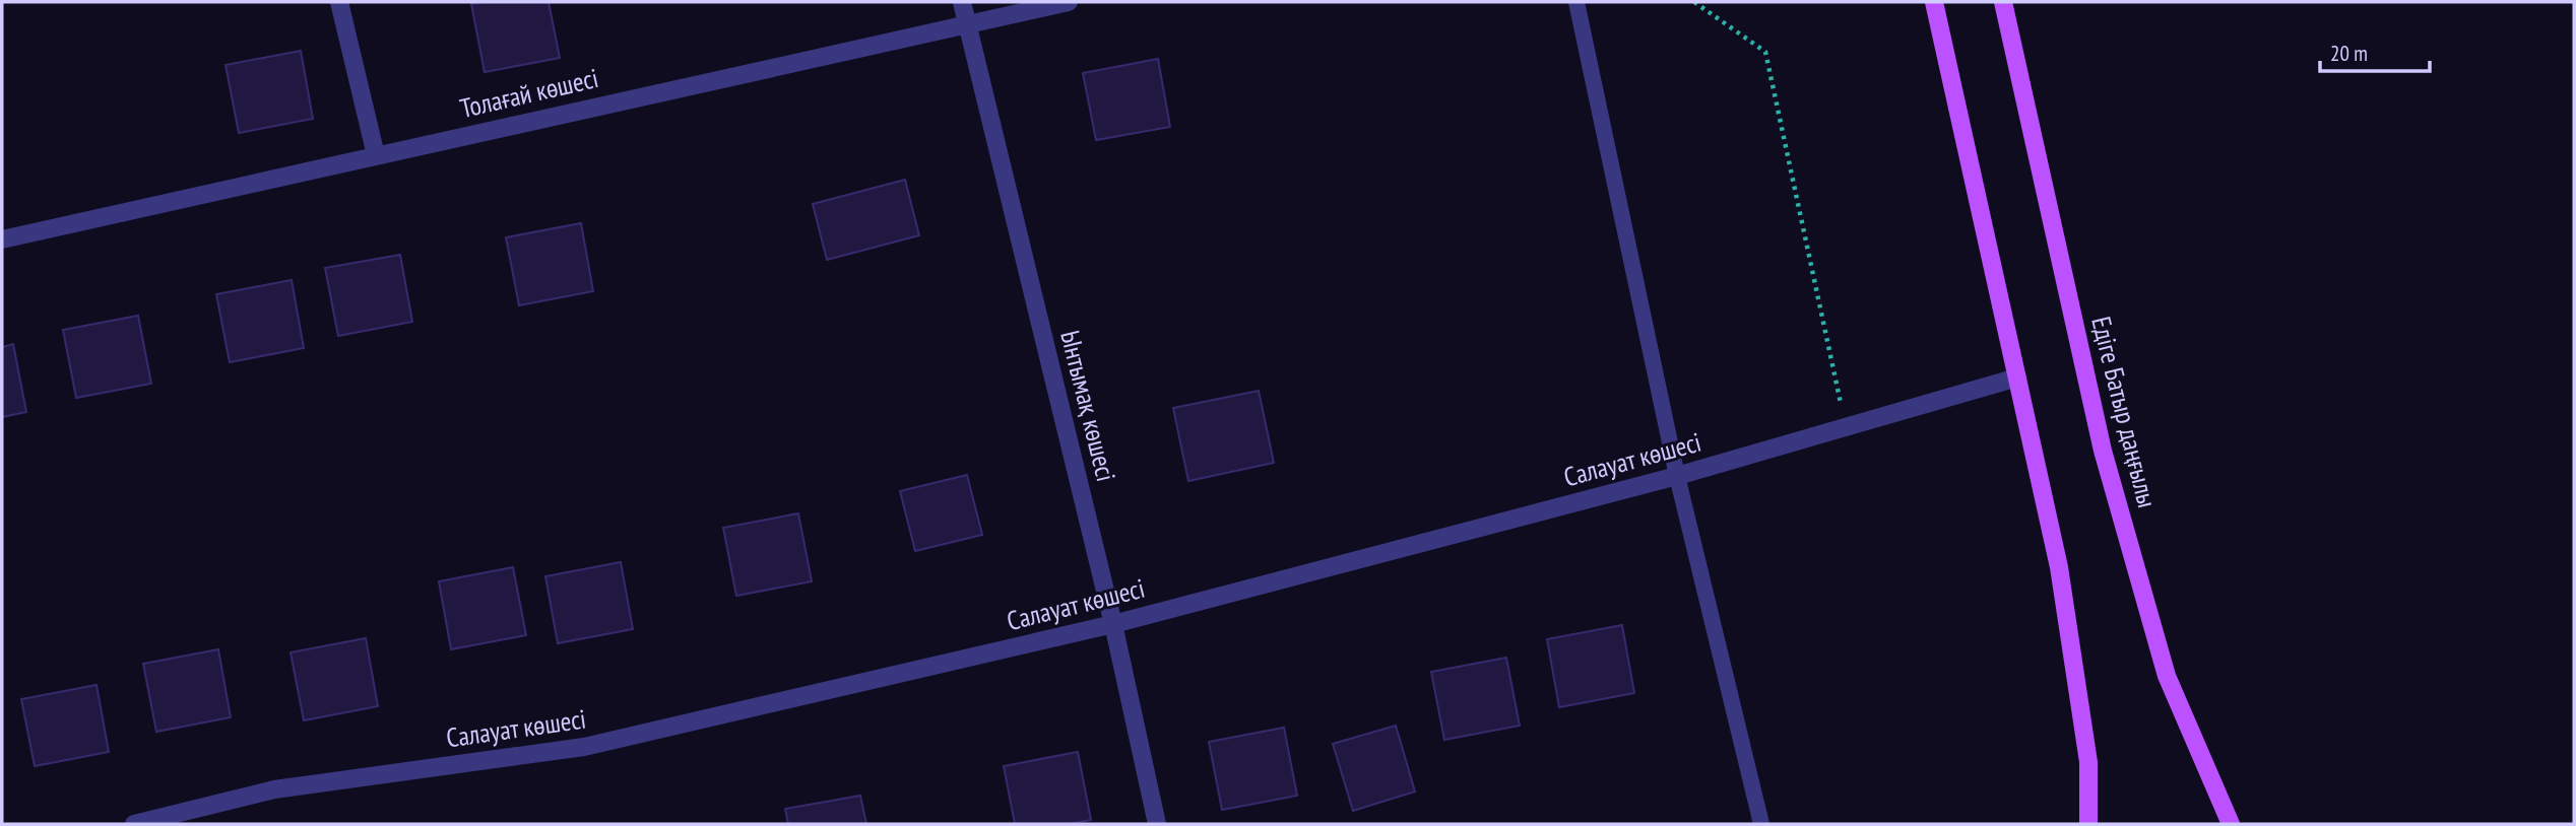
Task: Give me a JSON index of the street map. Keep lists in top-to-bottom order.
{
  "streets": {
    "main road": ["Едіге Батыр даңғылы"],
    "street": ["Толағай көшесі", "Ынтымақ көшесі", "Салауат көшесі"]
  },
  "crossings": [
    ["Толағай көшесі", "Ынтымақ көшесі"],
    ["Ынтымақ көшесі", "Салауат көшесі"]
  ],
  "scale_bar": "20 m"
}
